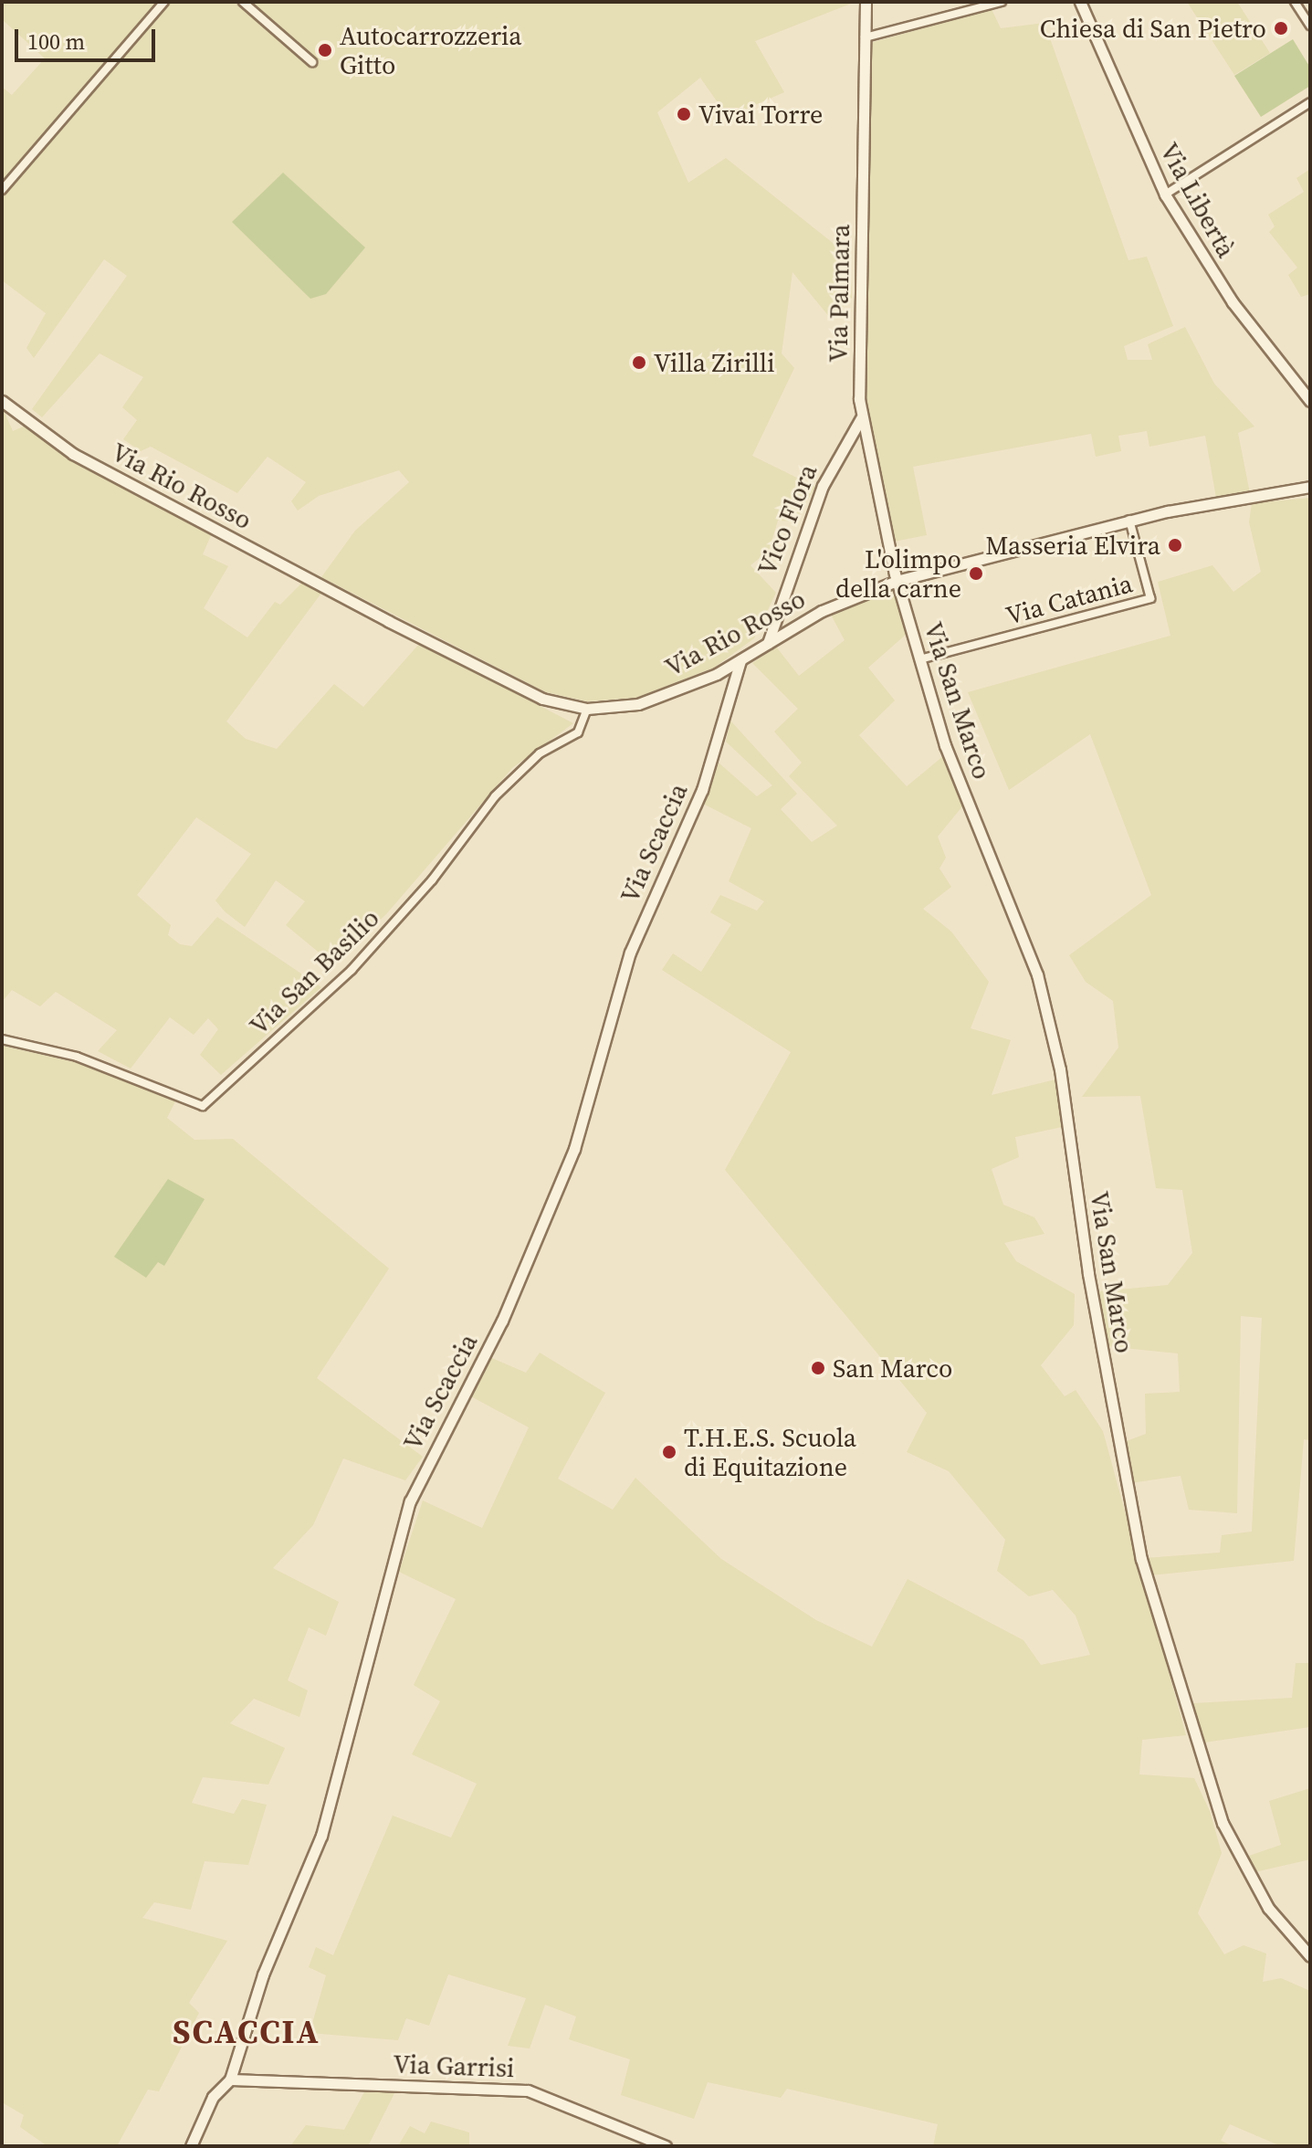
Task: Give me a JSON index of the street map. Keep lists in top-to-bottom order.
{
  "streets": {
    "street": [
      "Via Libertà",
      "Via Palmara",
      "Via Rio Rosso",
      "Vico Flora",
      "Via Catania",
      "Via San Marco",
      "Via Scaccia",
      "Via San Basilio",
      "Via Garrisi"
    ]
  },
  "crossings": [
    ["Via Palmara", "Via Rio Rosso"],
    ["Via Palmara", "Vico Flora"],
    ["Via Palmara", "Via San Marco"],
    ["Via Rio Rosso", "Vico Flora"],
    ["Via Rio Rosso", "Via Catania"],
    ["Via Rio Rosso", "Via San Marco"],
    ["Via Rio Rosso", "Via Scaccia"],
    ["Via Rio Rosso", "Via San Basilio"],
    ["Via Catania", "Via San Marco"],
    ["Via Scaccia", "Via Garrisi"]
  ],
  "districts": ["SCACCIA"],
  "places": [
    "Chiesa di San Pietro",
    "Autocarrozzeria Gitto",
    "Vivai Torre",
    "Villa Zirilli",
    "Masseria Elvira",
    "L'olimpo della carne",
    "San Marco",
    "T.H.E.S. Scuola di Equitazione"
  ],
  "scale_bar": "100 m"
}
